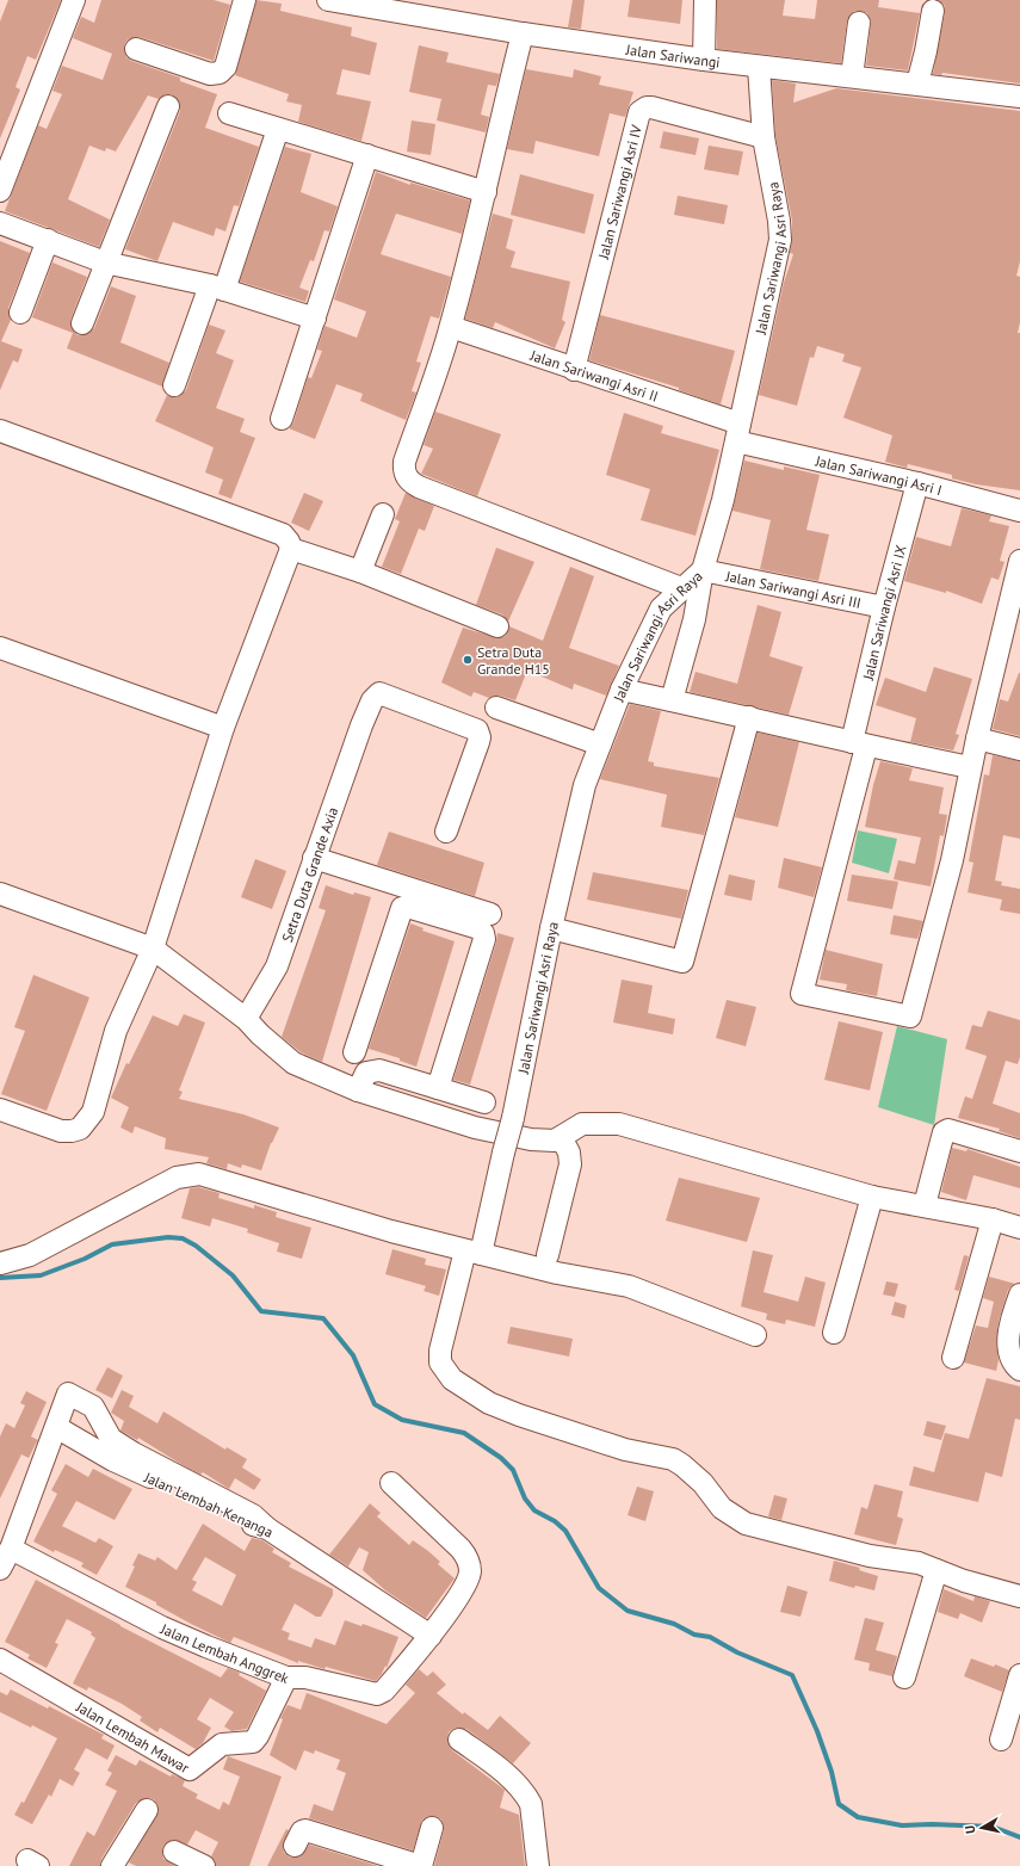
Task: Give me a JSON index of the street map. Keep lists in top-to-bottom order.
{
  "streets": {
    "street": [
      "Jalan Sariwangi",
      "Jalan Sariwangi Asri IV",
      "Jalan Sariwangi Asri Raya",
      "Jalan Sariwangi Asri II",
      "Jalan Sariwangi Asri I",
      "Jalan Sariwangi Asri III",
      "Jalan Sariwangi Asri IX",
      "Setra Duta Grande Axia",
      "Jalan Lembah Kenanga",
      "Jalan Lembah Anggrek",
      "Jalan Lembah Mawar"
    ]
  },
  "crossings": [
    ["Jalan Sariwangi", "Jalan Sariwangi Asri Raya"],
    ["Jalan Sariwangi Asri IV", "Jalan Sariwangi Asri Raya"],
    ["Jalan Sariwangi Asri IV", "Jalan Sariwangi Asri II"],
    ["Jalan Sariwangi Asri Raya", "Jalan Sariwangi Asri II"],
    ["Jalan Sariwangi Asri Raya", "Jalan Sariwangi Asri I"],
    ["Jalan Sariwangi Asri Raya", "Jalan Sariwangi Asri III"],
    ["Jalan Sariwangi Asri II", "Jalan Sariwangi Asri I"],
    ["Jalan Sariwangi Asri I", "Jalan Sariwangi Asri IX"],
    ["Jalan Sariwangi Asri III", "Jalan Sariwangi Asri IX"],
    ["Jalan Lembah Kenanga", "Jalan Lembah Anggrek"],
    ["Jalan Lembah Anggrek", "Jalan Lembah Mawar"]
  ],
  "places": ["Setra Duta Grande H15"],
  "north": "left"
}
